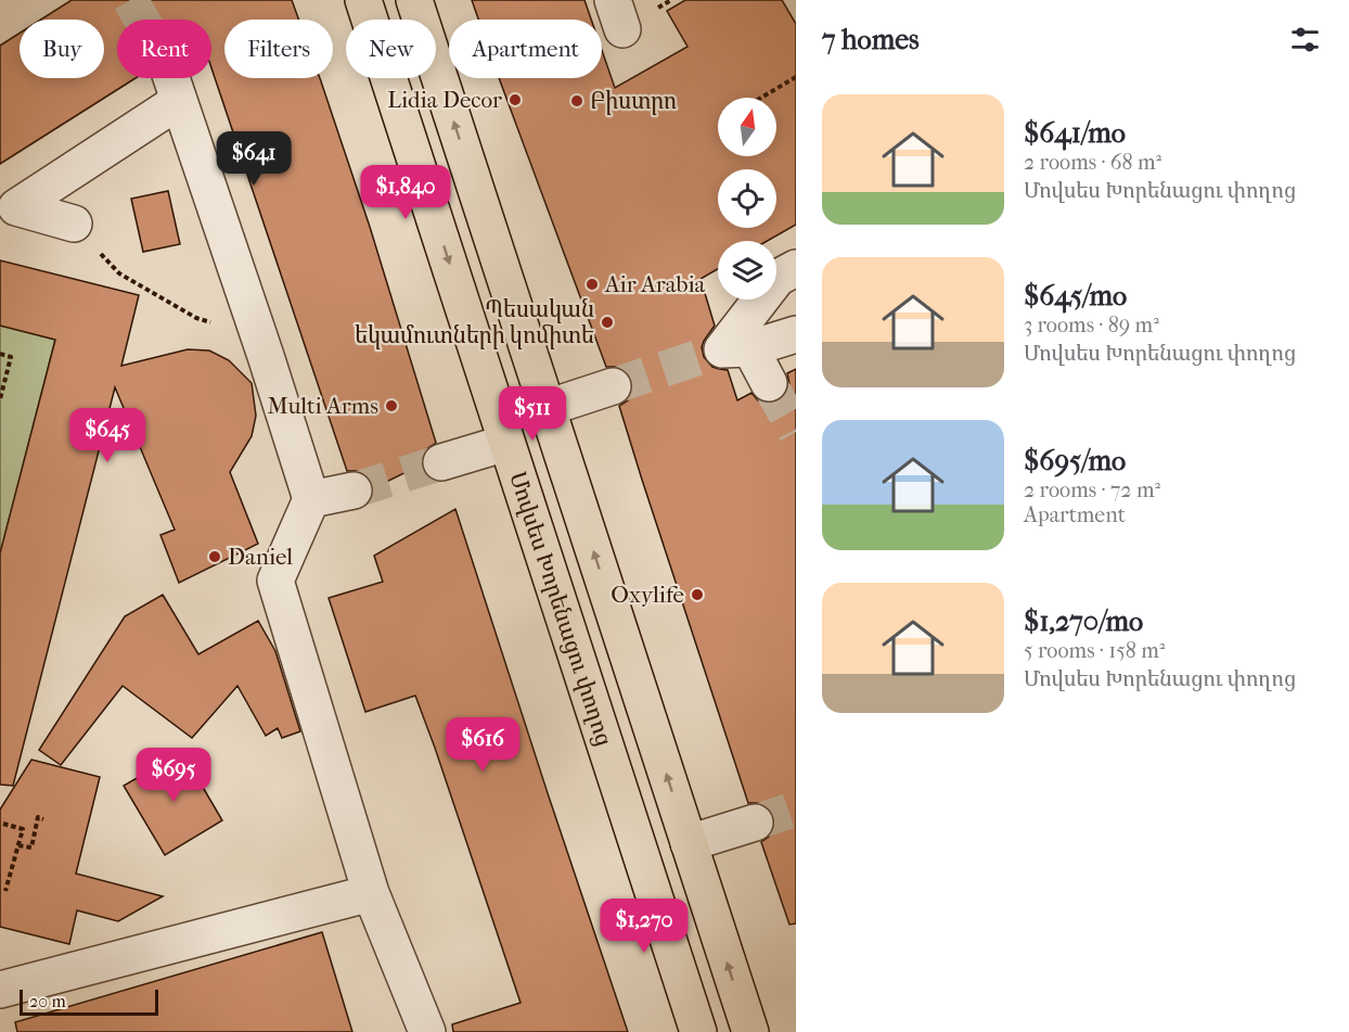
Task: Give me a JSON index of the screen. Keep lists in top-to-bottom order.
{
  "streets": {
    "main road": ["Մովսես Խորենացու փողոց"]
  },
  "places": [
    "Lidia Decor",
    "Բիստրո",
    "Air Arabia",
    "Պեսական եկամուտների կոմիտե",
    "Multi Arms",
    "Daniel",
    "Oxylife"
  ],
  "scale_bar": "20 m",
  "north": "top",
  "page": {
    "heading": "7 homes",
    "chip": [
      "Buy",
      "Rent",
      "Filters",
      "New",
      "Apartment"
    ],
    "list": [
      {
        "name": "$641/mo",
        "note": "2 rooms · 68 m² · Մովսես Խորենացու փողոց"
      },
      {
        "name": "$645/mo",
        "note": "3 rooms · 89 m² · Մովսես Խորենացու փողոց"
      },
      {
        "name": "$695/mo",
        "note": "2 rooms · 72 m² · Apartment"
      },
      {
        "name": "$1,270/mo",
        "note": "5 rooms · 158 m² · Մովսես Խորենացու փողոց"
      }
    ],
    "price": [
      "$641",
      "$1,840",
      "$511",
      "$645",
      "$616",
      "$695",
      "$1,270"
    ],
    "scale": "20 m"
  }
}
